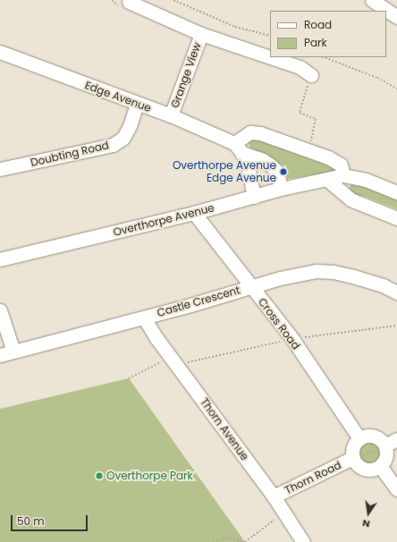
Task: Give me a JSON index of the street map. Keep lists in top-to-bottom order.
{
  "streets": {
    "street": [
      "Grange View",
      "Edge Avenue",
      "Doubting Road",
      "Overthorpe Avenue",
      "Castle Crescent",
      "Cross Road",
      "Thorn Avenue",
      "Thorn Road"
    ]
  },
  "crossings": [
    ["Grange View", "Edge Avenue"],
    ["Edge Avenue", "Doubting Road"],
    ["Edge Avenue", "Overthorpe Avenue"],
    ["Overthorpe Avenue", "Cross Road"],
    ["Castle Crescent", "Cross Road"],
    ["Castle Crescent", "Thorn Avenue"],
    ["Thorn Avenue", "Thorn Road"]
  ],
  "places": ["Overthorpe Avenue Edge Avenue", "Overthorpe Park"],
  "legend": ["Road", "Park"],
  "scale_bar": "50 m",
  "north": "bottom"
}
